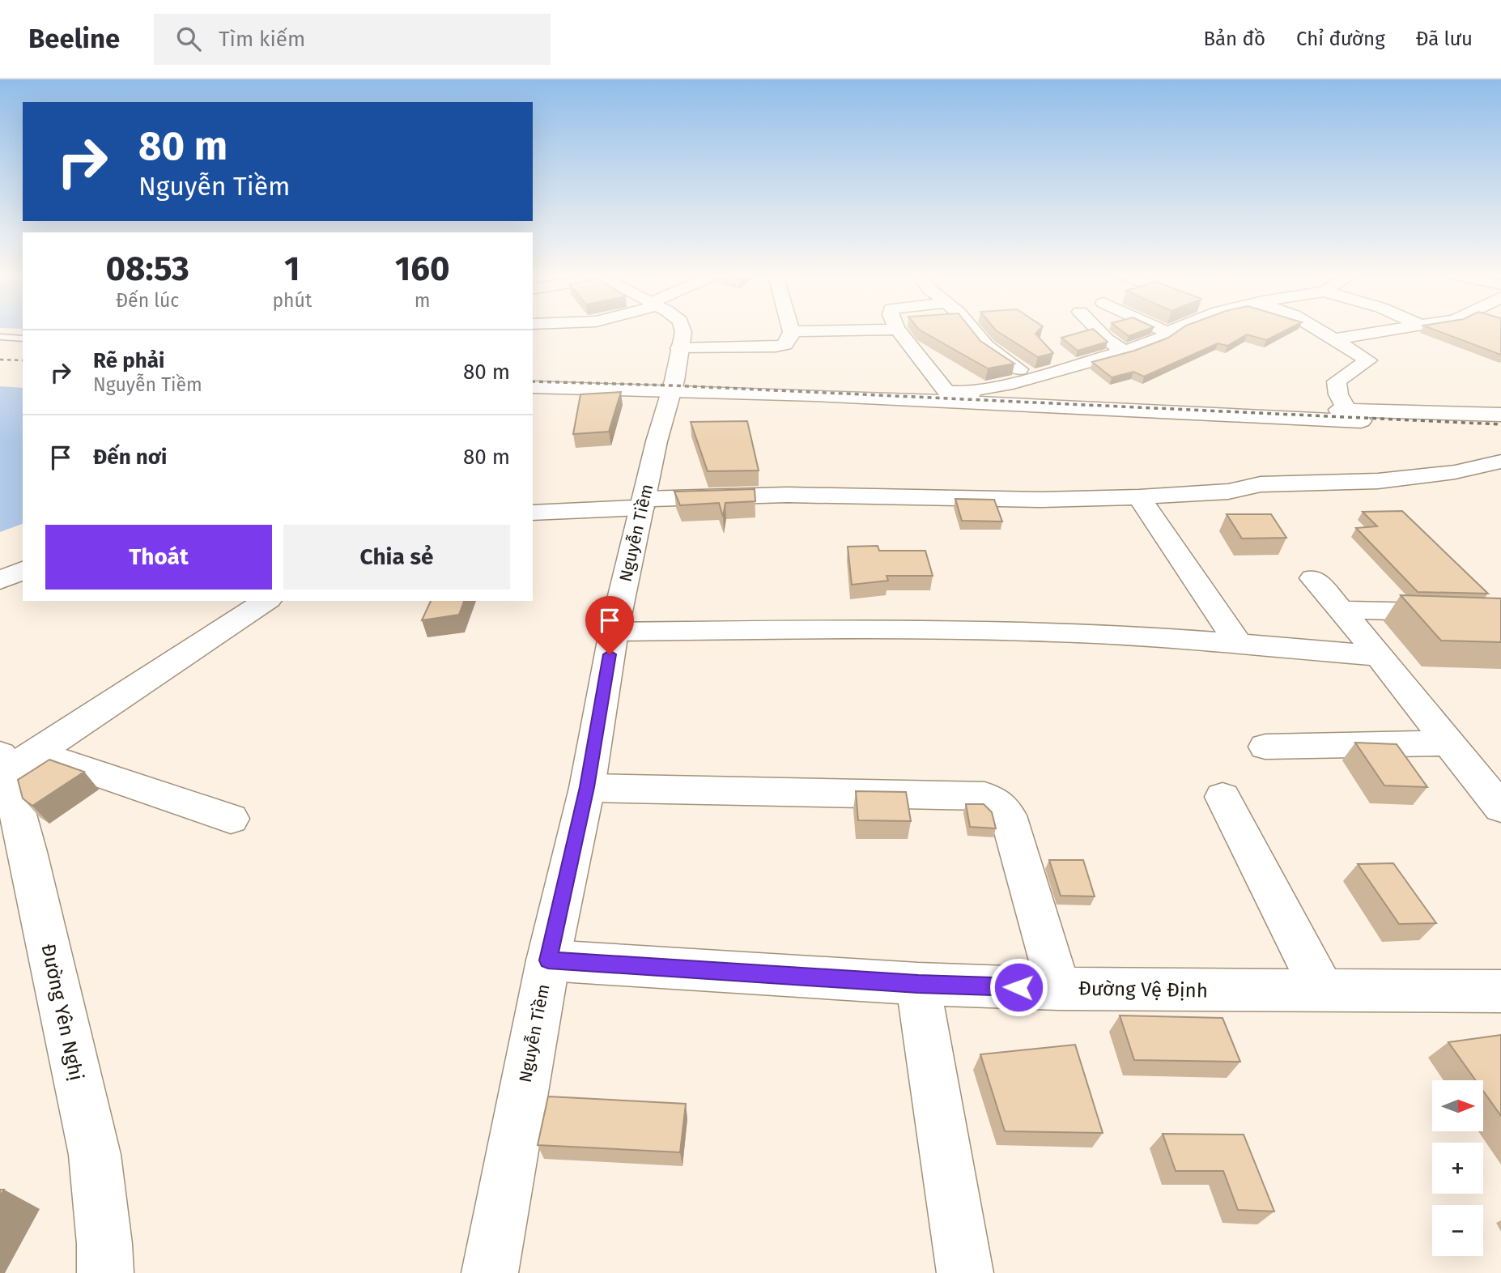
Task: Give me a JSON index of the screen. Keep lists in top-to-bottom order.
{
  "streets": {
    "street": ["Nguyễn Tiềm", "Đường Vệ Định", "Đường Yên Nghị"]
  },
  "crossings": [
    ["Nguyễn Tiềm", "Đường Vệ Định"]
  ],
  "north": "right",
  "page": {
    "header": "Beeline",
    "search": "Tìm kiếm",
    "nav": ["Bản đồ", "Chỉ đường", "Đã lưu"],
    "turn": ["80 m", "Nguyễn Tiềm"],
    "eta": [
      "08:53",
      "Đến lúc",
      "1",
      "phút",
      "160",
      "m"
    ],
    "list": [
      {
        "name": "Rẽ phải",
        "note": "Nguyễn Tiềm",
        "value": "80 m"
      },
      {
        "name": "Đến nơi",
        "value": "80 m"
      }
    ],
    "buttons": ["Thoát", "Chia sẻ"],
    "map_buttons": ["+", "−"]
  }
}
